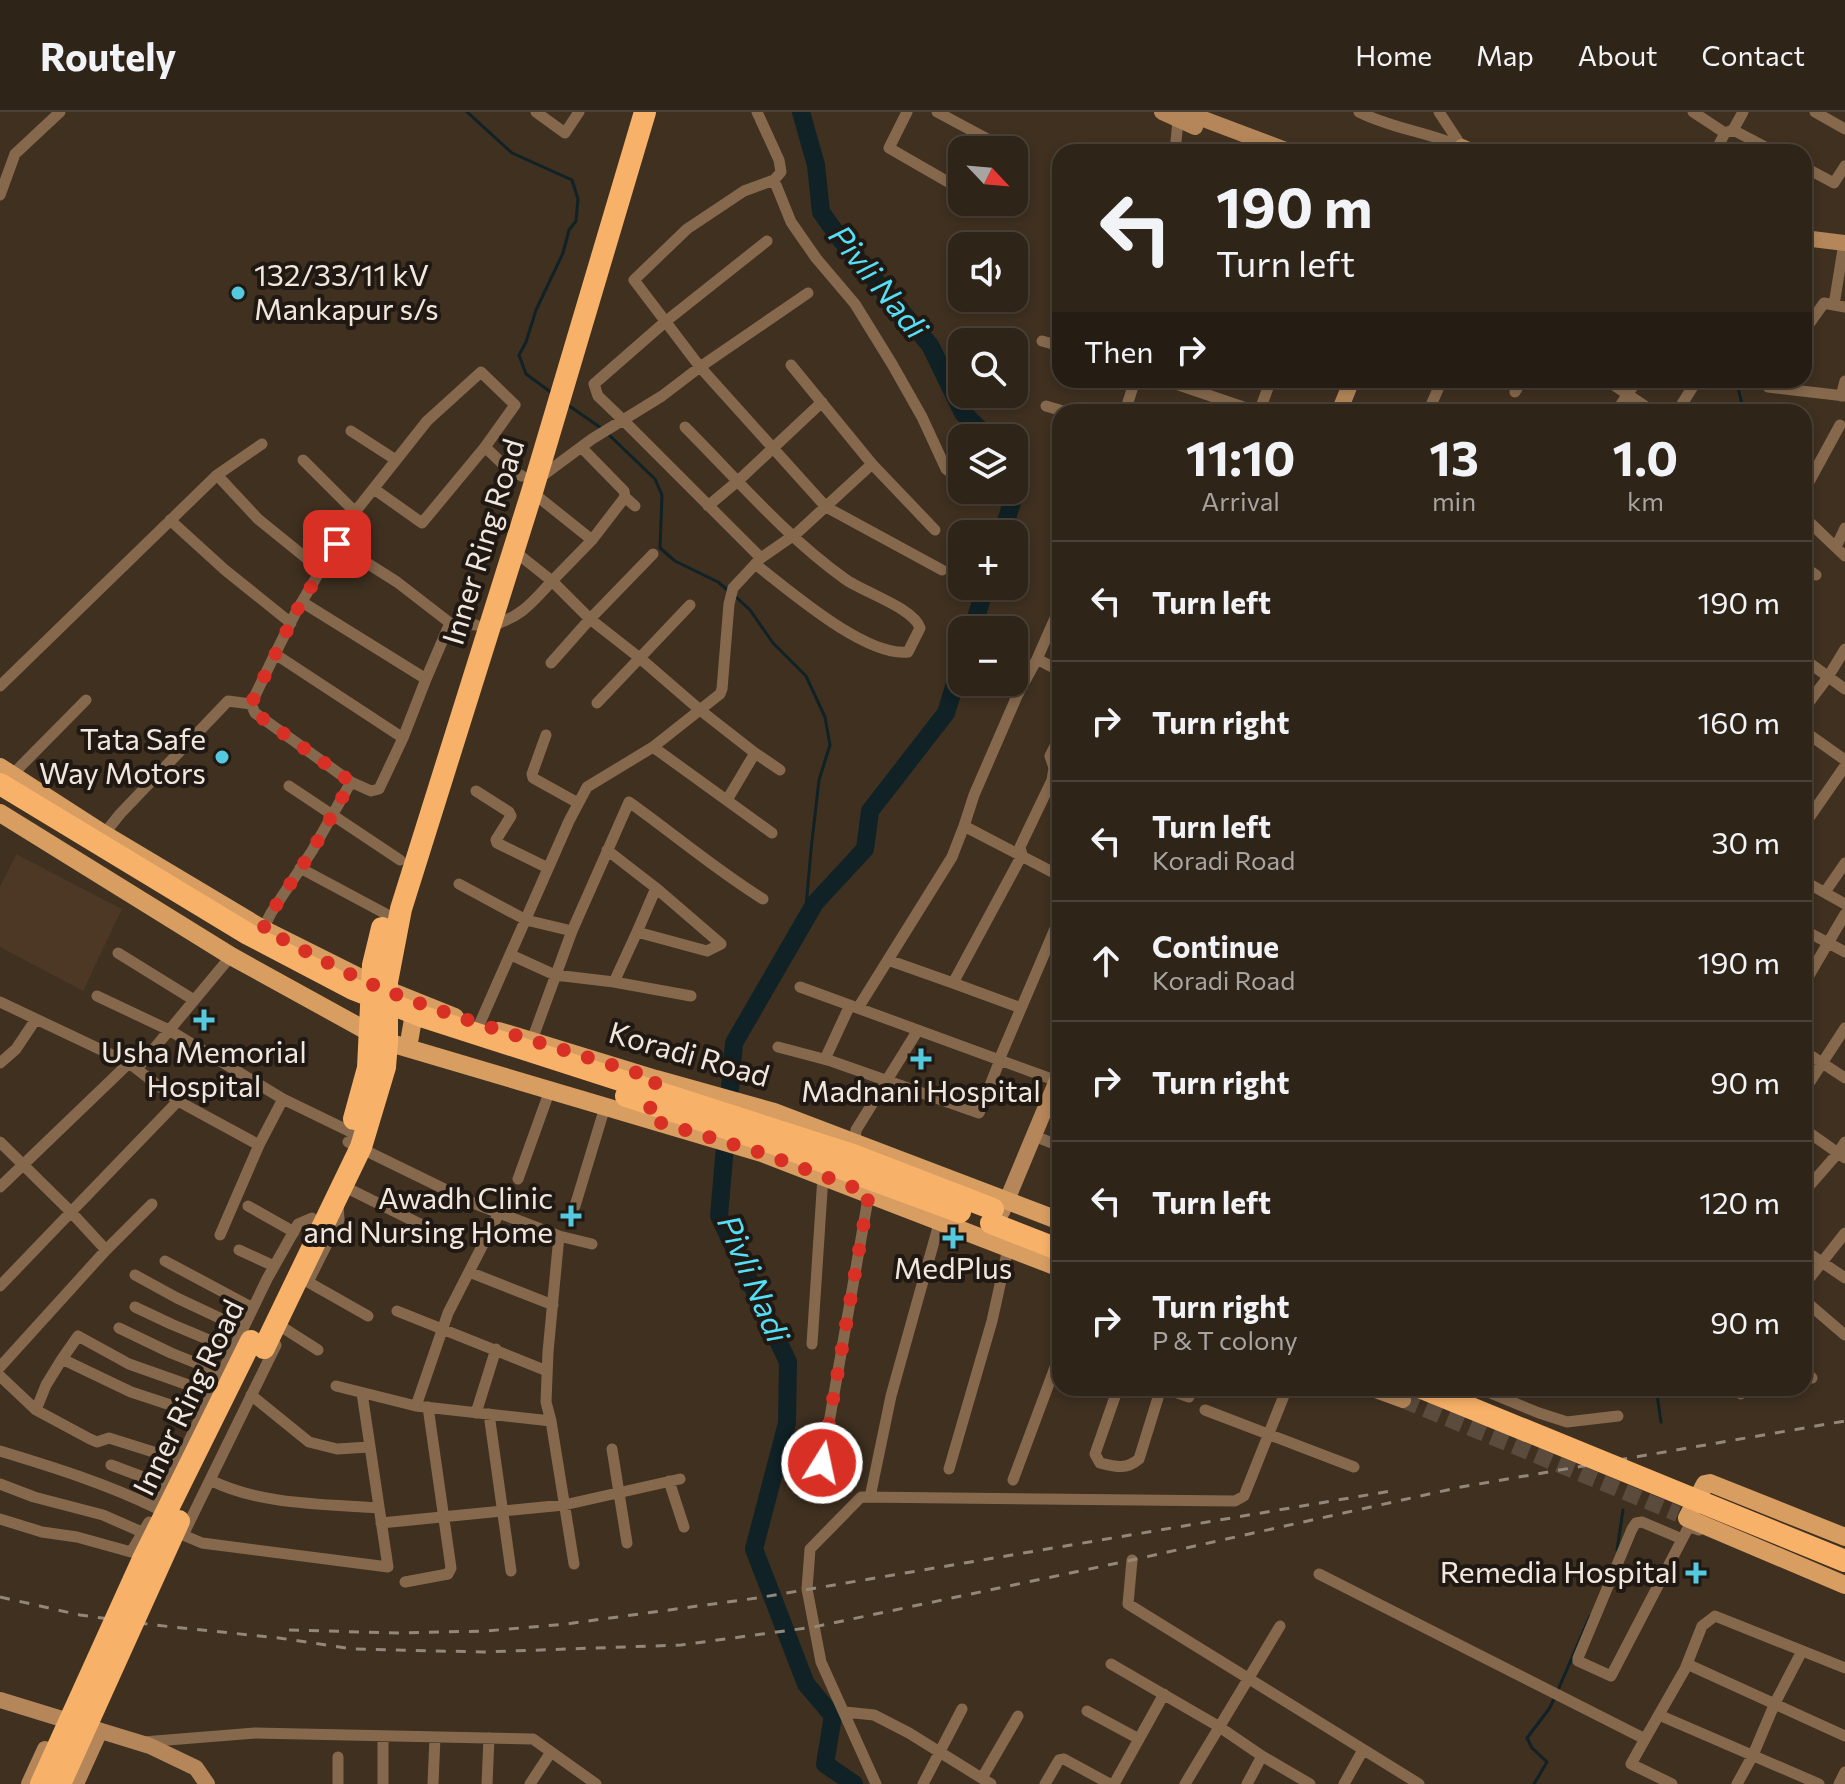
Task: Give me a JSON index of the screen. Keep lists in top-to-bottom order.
{
  "streets": {
    "highway": ["Inner Ring Road"],
    "main road": ["Koradi Road"]
  },
  "crossings": [
    ["Inner Ring Road", "Koradi Road"]
  ],
  "water": ["Pivli Nadi"],
  "places": {
    "other": ["132/33/11 kV Mankapur s/s", "Tata Safe Way Motors"],
    "health": [
      "Usha Memorial Hospital",
      "Madnani Hospital",
      "Awadh Clinic and Nursing Home",
      "MedPlus",
      "Remedia Hospital"
    ]
  },
  "north": "bottom right",
  "page": {
    "header": "Routely",
    "nav": [
      "Home",
      "Map",
      "About",
      "Contact"
    ],
    "map_buttons": ["+", "−"],
    "turn": ["190 m", "Turn left"],
    "then": "Then",
    "eta": [
      "11:10",
      "Arrival",
      "13",
      "min",
      "1.0",
      "km"
    ],
    "list": [
      {
        "name": "Turn left",
        "value": "190 m"
      },
      {
        "name": "Turn right",
        "value": "160 m"
      },
      {
        "name": "Turn left",
        "note": "Koradi Road",
        "value": "30 m"
      },
      {
        "name": "Continue",
        "note": "Koradi Road",
        "value": "190 m"
      },
      {
        "name": "Turn right",
        "value": "90 m"
      },
      {
        "name": "Turn left",
        "value": "120 m"
      },
      {
        "name": "Turn right",
        "note": "P & T colony",
        "value": "90 m"
      }
    ]
  }
}
